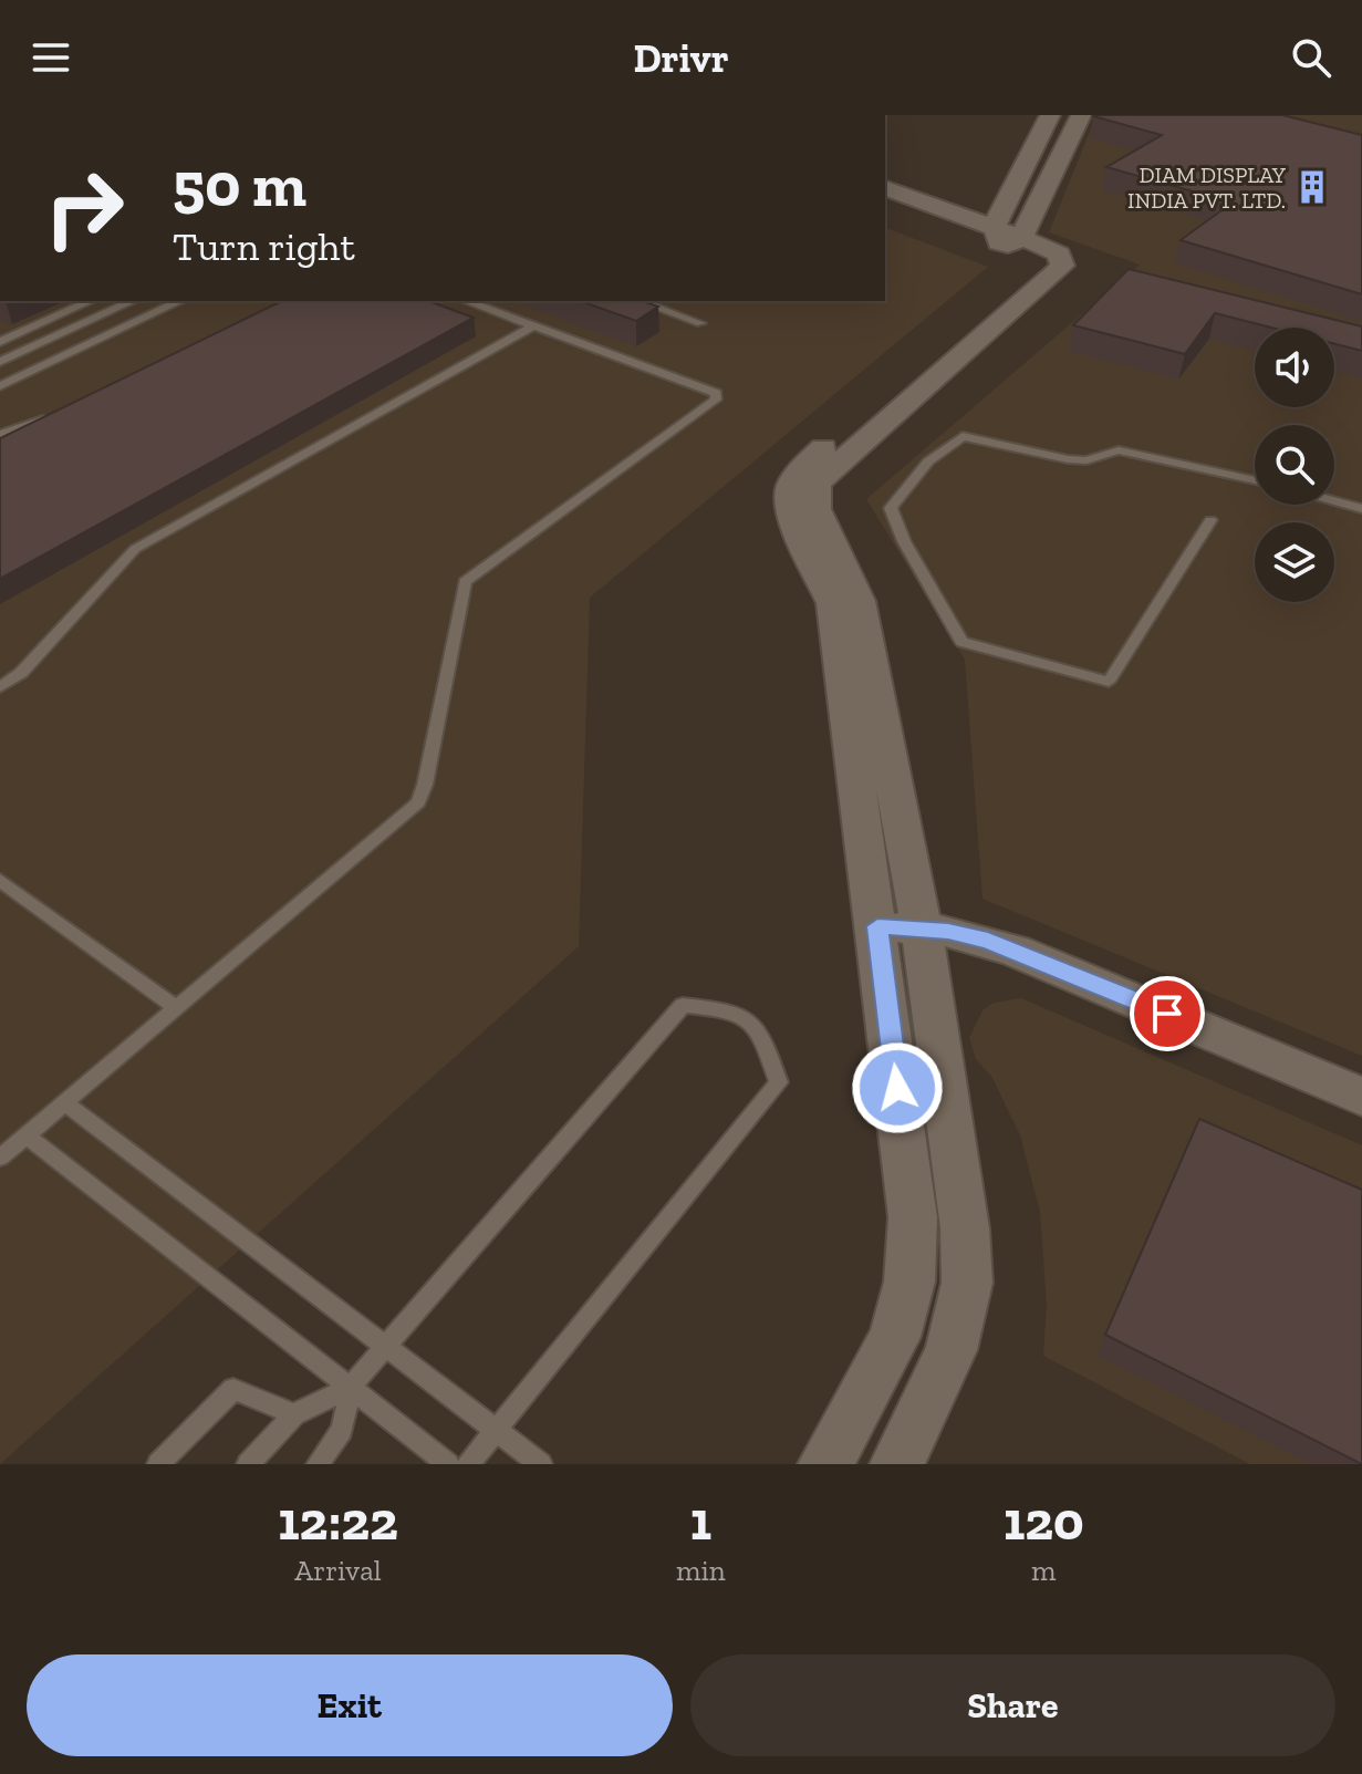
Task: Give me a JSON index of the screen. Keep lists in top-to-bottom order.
{
  "places": {
    "building": ["DIAM DISPLAY INDIA PVT. LTD."]
  },
  "page": {
    "header": "Drivr",
    "turn": ["50 m", "Turn right"],
    "eta": [
      "12:22",
      "Arrival",
      "1",
      "min",
      "120",
      "m"
    ],
    "buttons": ["Exit", "Share"]
  }
}
